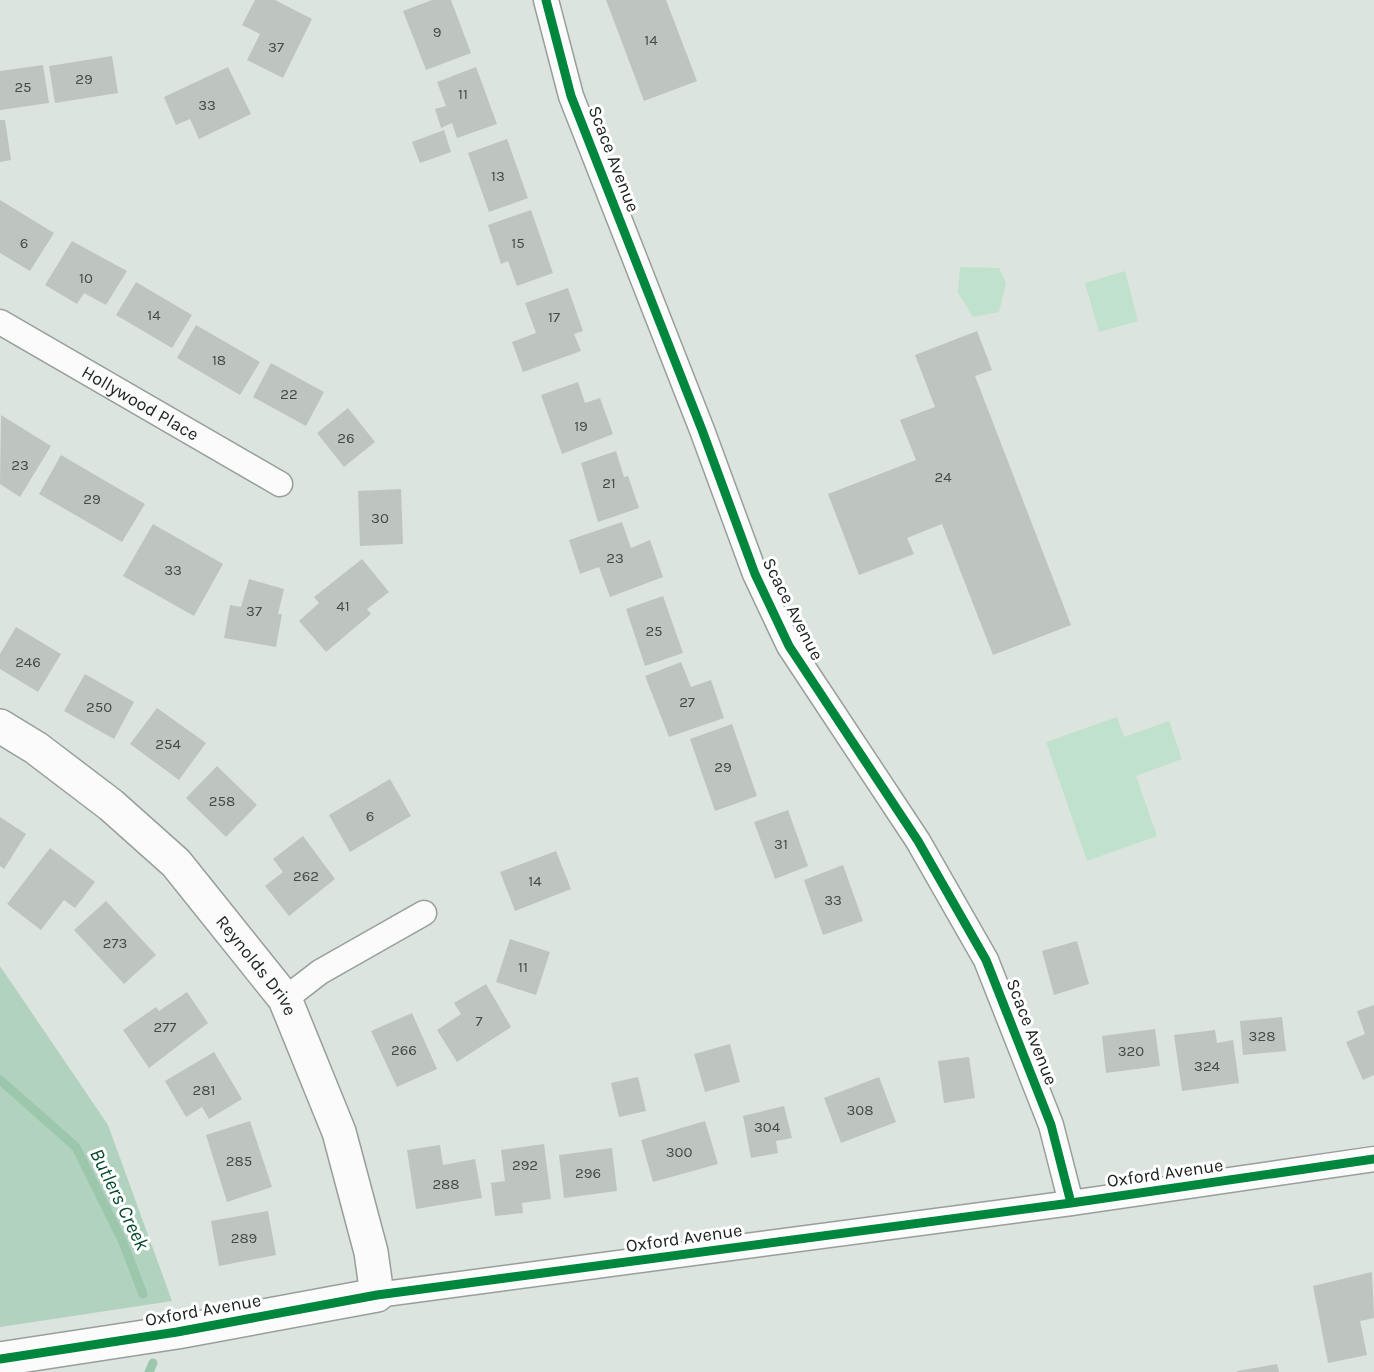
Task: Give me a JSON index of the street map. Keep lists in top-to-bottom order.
{
  "streets": {
    "street": [
      "Scace Avenue",
      "Hollywood Place",
      "Reynolds Drive",
      "Oxford Avenue"
    ]
  },
  "crossings": [
    ["Scace Avenue", "Oxford Avenue"],
    ["Reynolds Drive", "Oxford Avenue"]
  ],
  "water": ["Butlers Creek"],
  "house_numbers": [
    "9",
    "14",
    "37",
    "29",
    "25",
    "11",
    "33",
    "13",
    "6",
    "15",
    "10",
    "14",
    "17",
    "18",
    "22",
    "19",
    "26",
    "23",
    "24",
    "21",
    "29",
    "30",
    "23",
    "33",
    "41",
    "37",
    "25",
    "246",
    "27",
    "250",
    "254",
    "29",
    "258",
    "6",
    "31",
    "262",
    "14",
    "33",
    "273",
    "11",
    "7",
    "277",
    "328",
    "266",
    "320",
    "324",
    "281",
    "308",
    "304",
    "300",
    "285",
    "292",
    "296",
    "288",
    "289"
  ]
}
